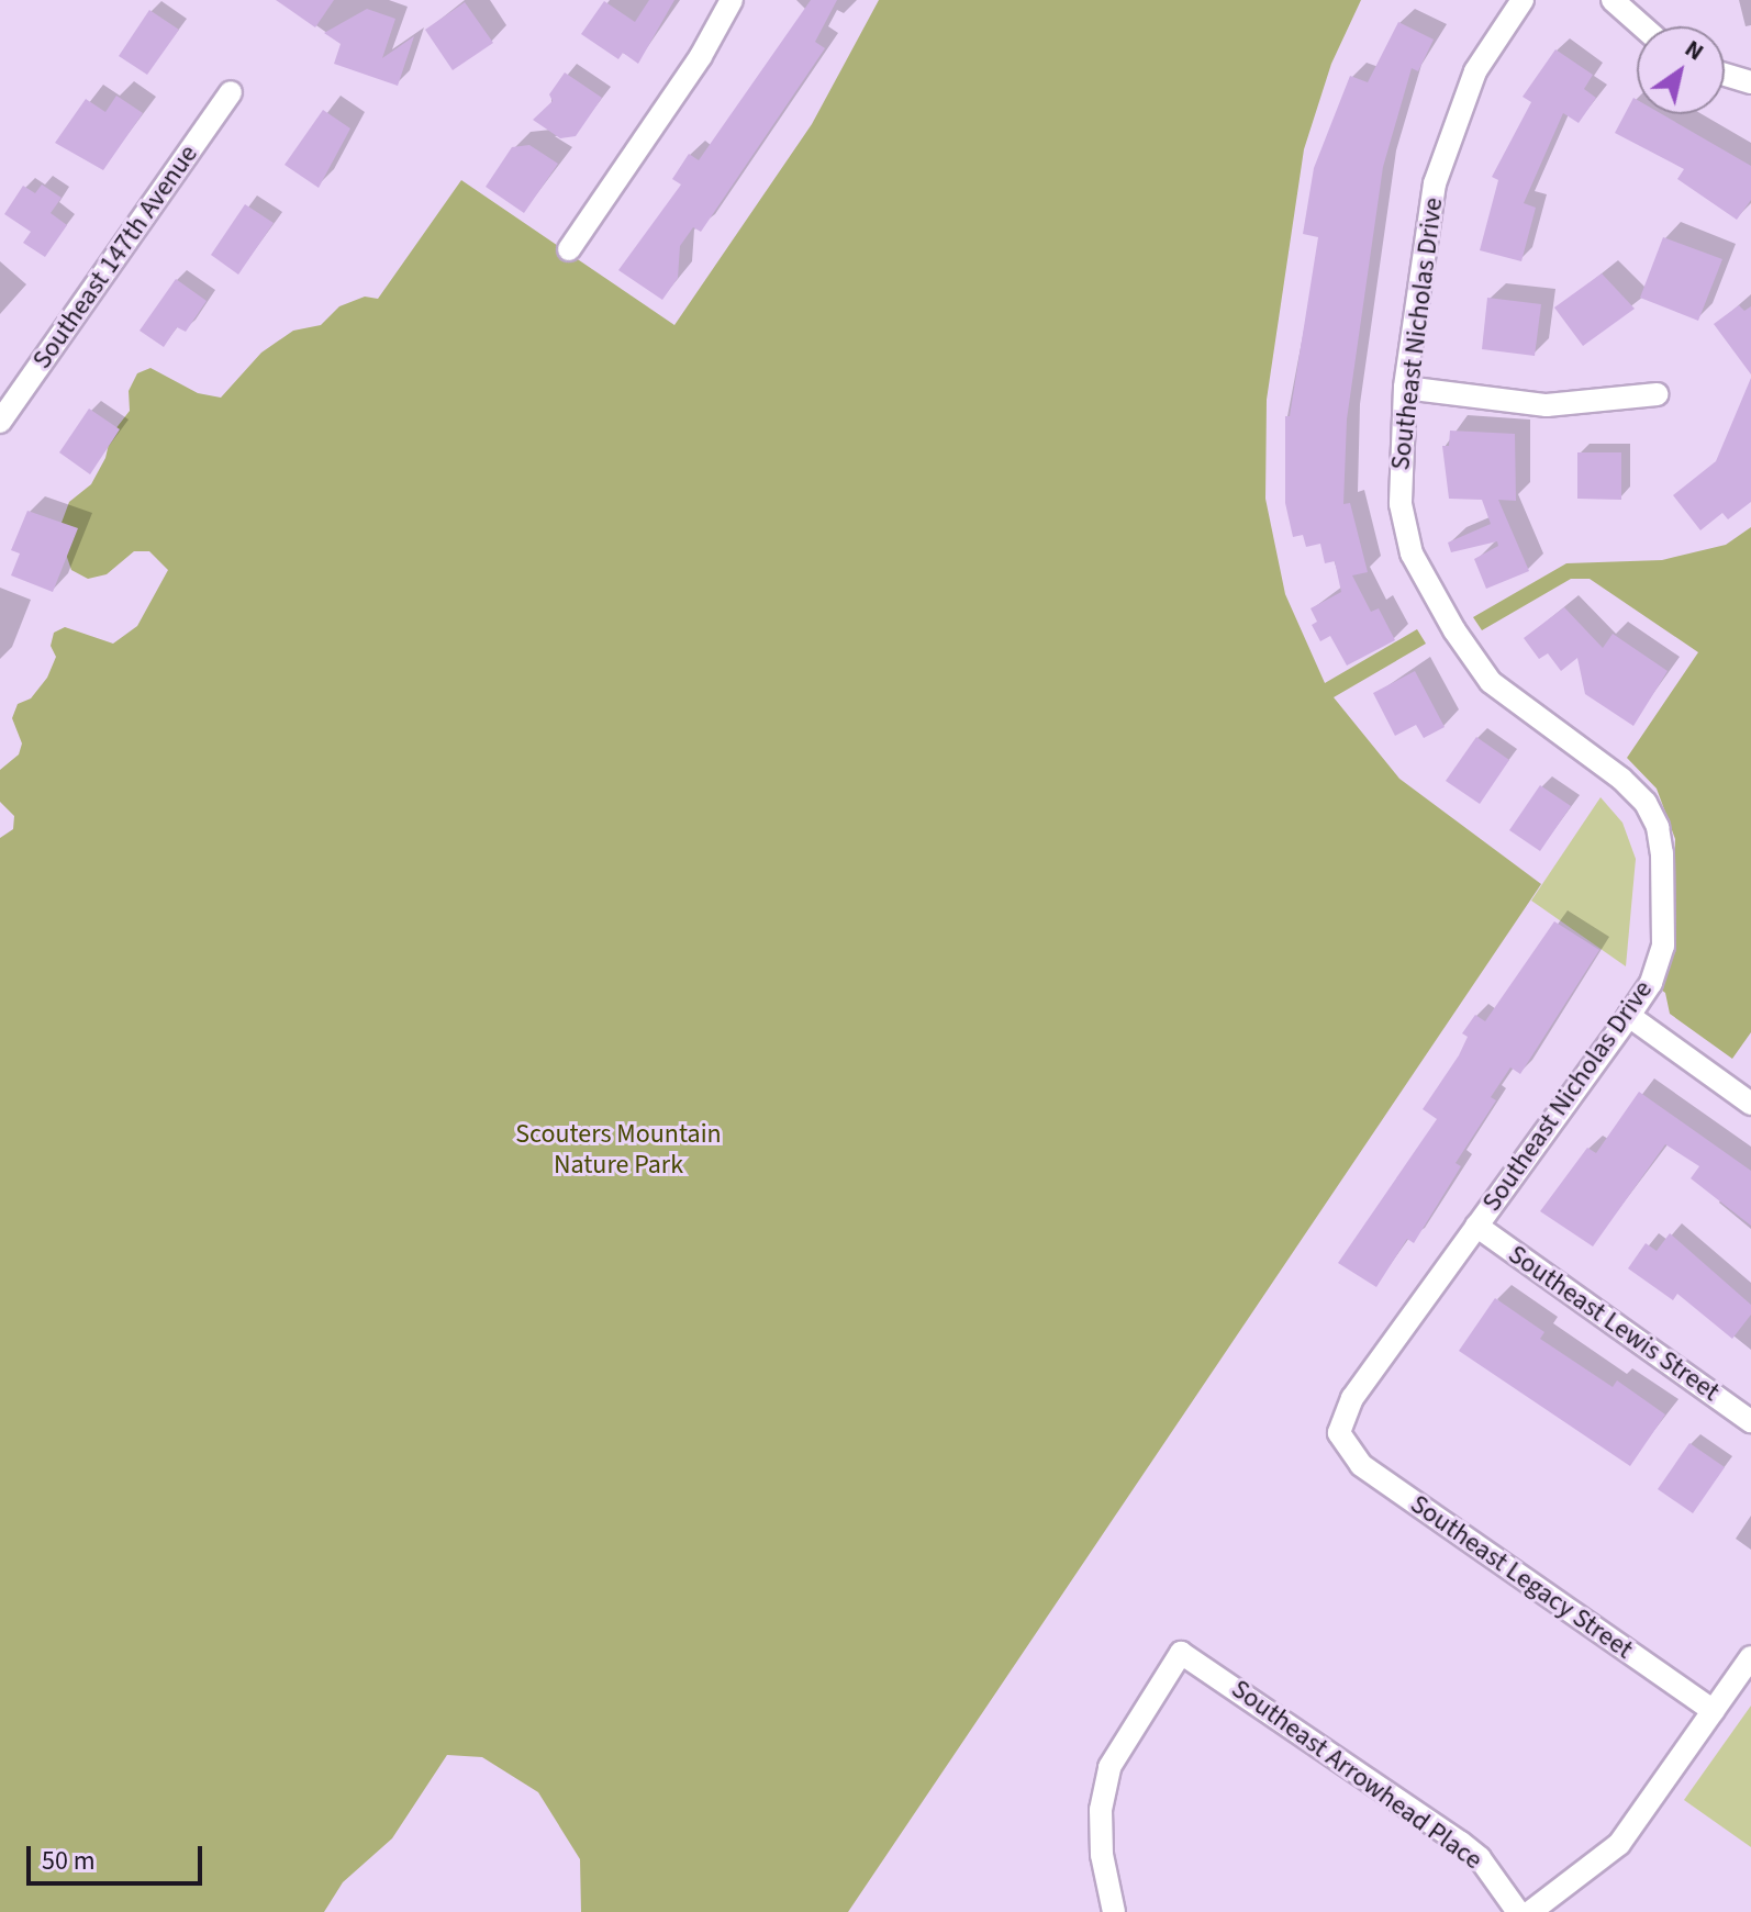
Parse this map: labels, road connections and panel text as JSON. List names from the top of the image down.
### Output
{
  "streets": {
    "street": [
      "Southeast 147th Avenue",
      "Southeast Nicholas Drive",
      "Southeast Lewis Street",
      "Southeast Legacy Street",
      "Southeast Arrowhead Place"
    ]
  },
  "crossings": [
    ["Southeast Nicholas Drive", "Southeast Lewis Street"],
    ["Southeast Nicholas Drive", "Southeast Legacy Street"]
  ],
  "parks": ["Scouters Mountain Nature Park"],
  "scale_bar": "50 m",
  "north": "top right"
}
